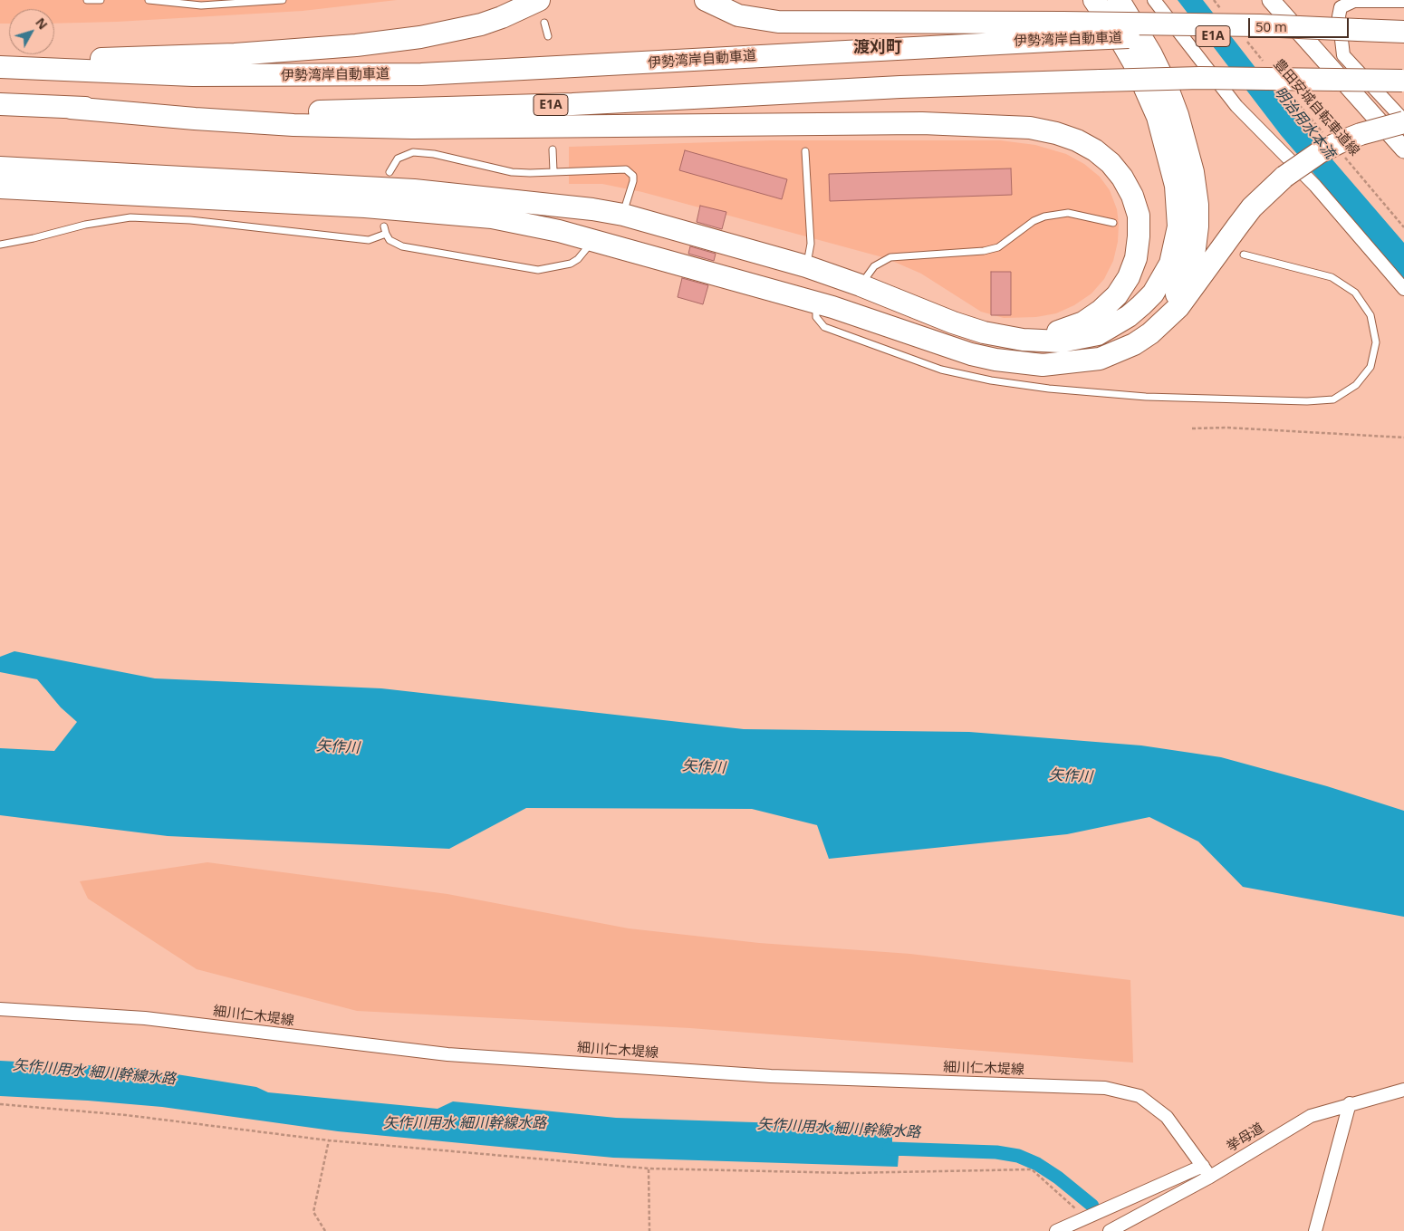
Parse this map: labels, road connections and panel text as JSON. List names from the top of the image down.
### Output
{
  "streets": {
    "highway": ["E1A", "伊勢湾岸自動車道"],
    "street": ["細川仁木堤線", "挙母道"],
    "path": ["豊田安城自転車道線"]
  },
  "crossings": [
    ["細川仁木堤線", "挙母道"]
  ],
  "districts": ["渡刈町"],
  "water": ["明治用水本流", "矢作川", "矢作川用水 細川幹線水路"],
  "scale_bar": "50 m",
  "north": "top right"
}
